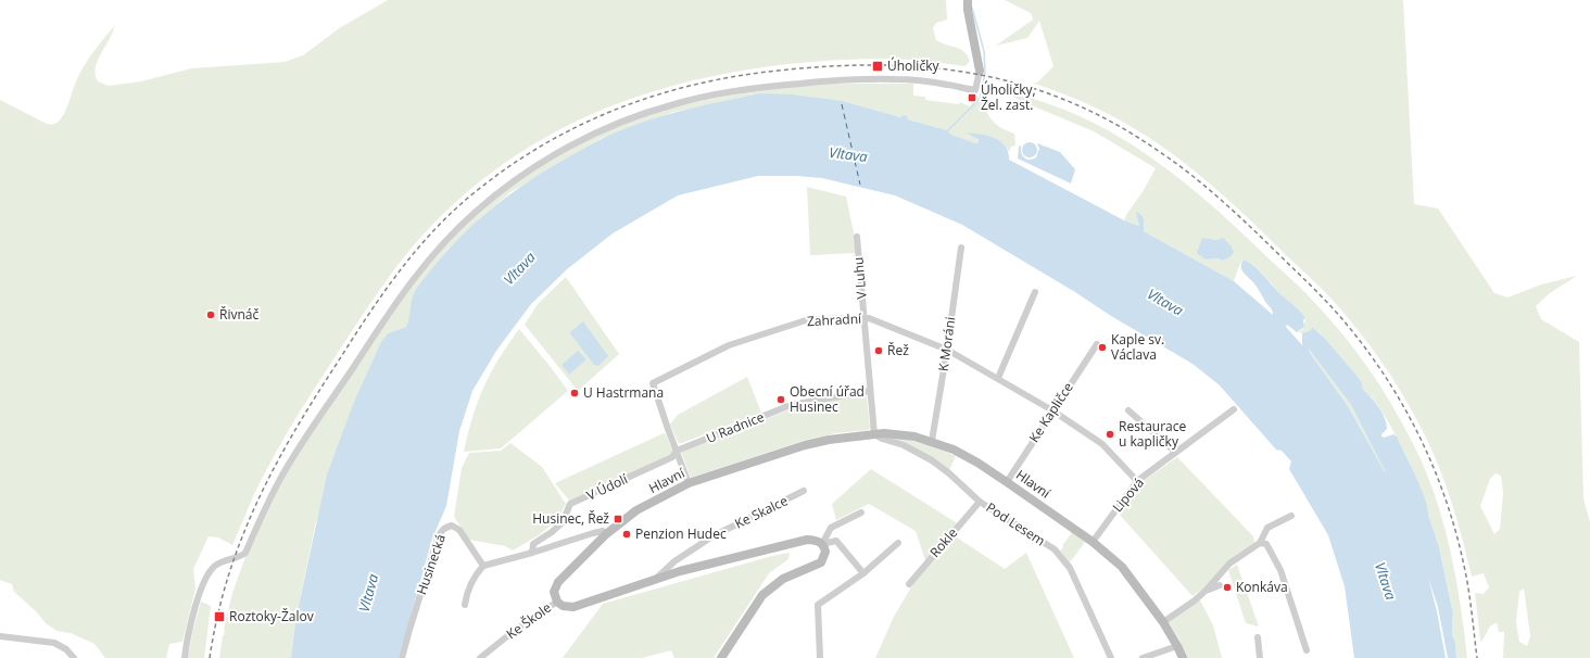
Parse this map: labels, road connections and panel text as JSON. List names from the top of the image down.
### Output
{
  "streets": {
    "street": [
      "V Luhu",
      "Zahradní",
      "K Moráni",
      "Ke Kapličce",
      "U Radnice",
      "Hlavní",
      "V Údolí",
      "Lipová",
      "Ke Skalce",
      "Pod Lesem",
      "Rokle",
      "Husinecká",
      "Ke Škole"
    ]
  },
  "crossings": [
    ["V Luhu", "Zahradní"],
    ["V Luhu", "U Radnice"],
    ["V Luhu", "Hlavní"],
    ["V Luhu", "Pod Lesem"],
    ["Zahradní", "K Moráni"],
    ["Zahradní", "Ke Kapličce"],
    ["Zahradní", "U Radnice"],
    ["Zahradní", "Hlavní"],
    ["Zahradní", "V Údolí"],
    ["Zahradní", "Lipová"],
    ["K Moráni", "Hlavní"],
    ["Ke Kapličce", "Hlavní"],
    ["U Radnice", "V Údolí"],
    ["Hlavní", "Lipová"],
    ["Hlavní", "Pod Lesem"],
    ["Hlavní", "Ke Škole"],
    ["Pod Lesem", "Rokle"]
  ],
  "water": ["Vltava"],
  "places": {
    "transit": [
      "Úholičky",
      "Úholičky, Žel. zast.",
      "Husinec, Řež",
      "Roztoky-Žalov"
    ],
    "other": [
      "Řivnáč",
      "Kaple sv. Václava",
      "Řež",
      "U Hastrmana",
      "Obecní úřad Husinec",
      "Restaurace u kapličky",
      "Penzion Hudec",
      "Konkáva"
    ]
  }
}
